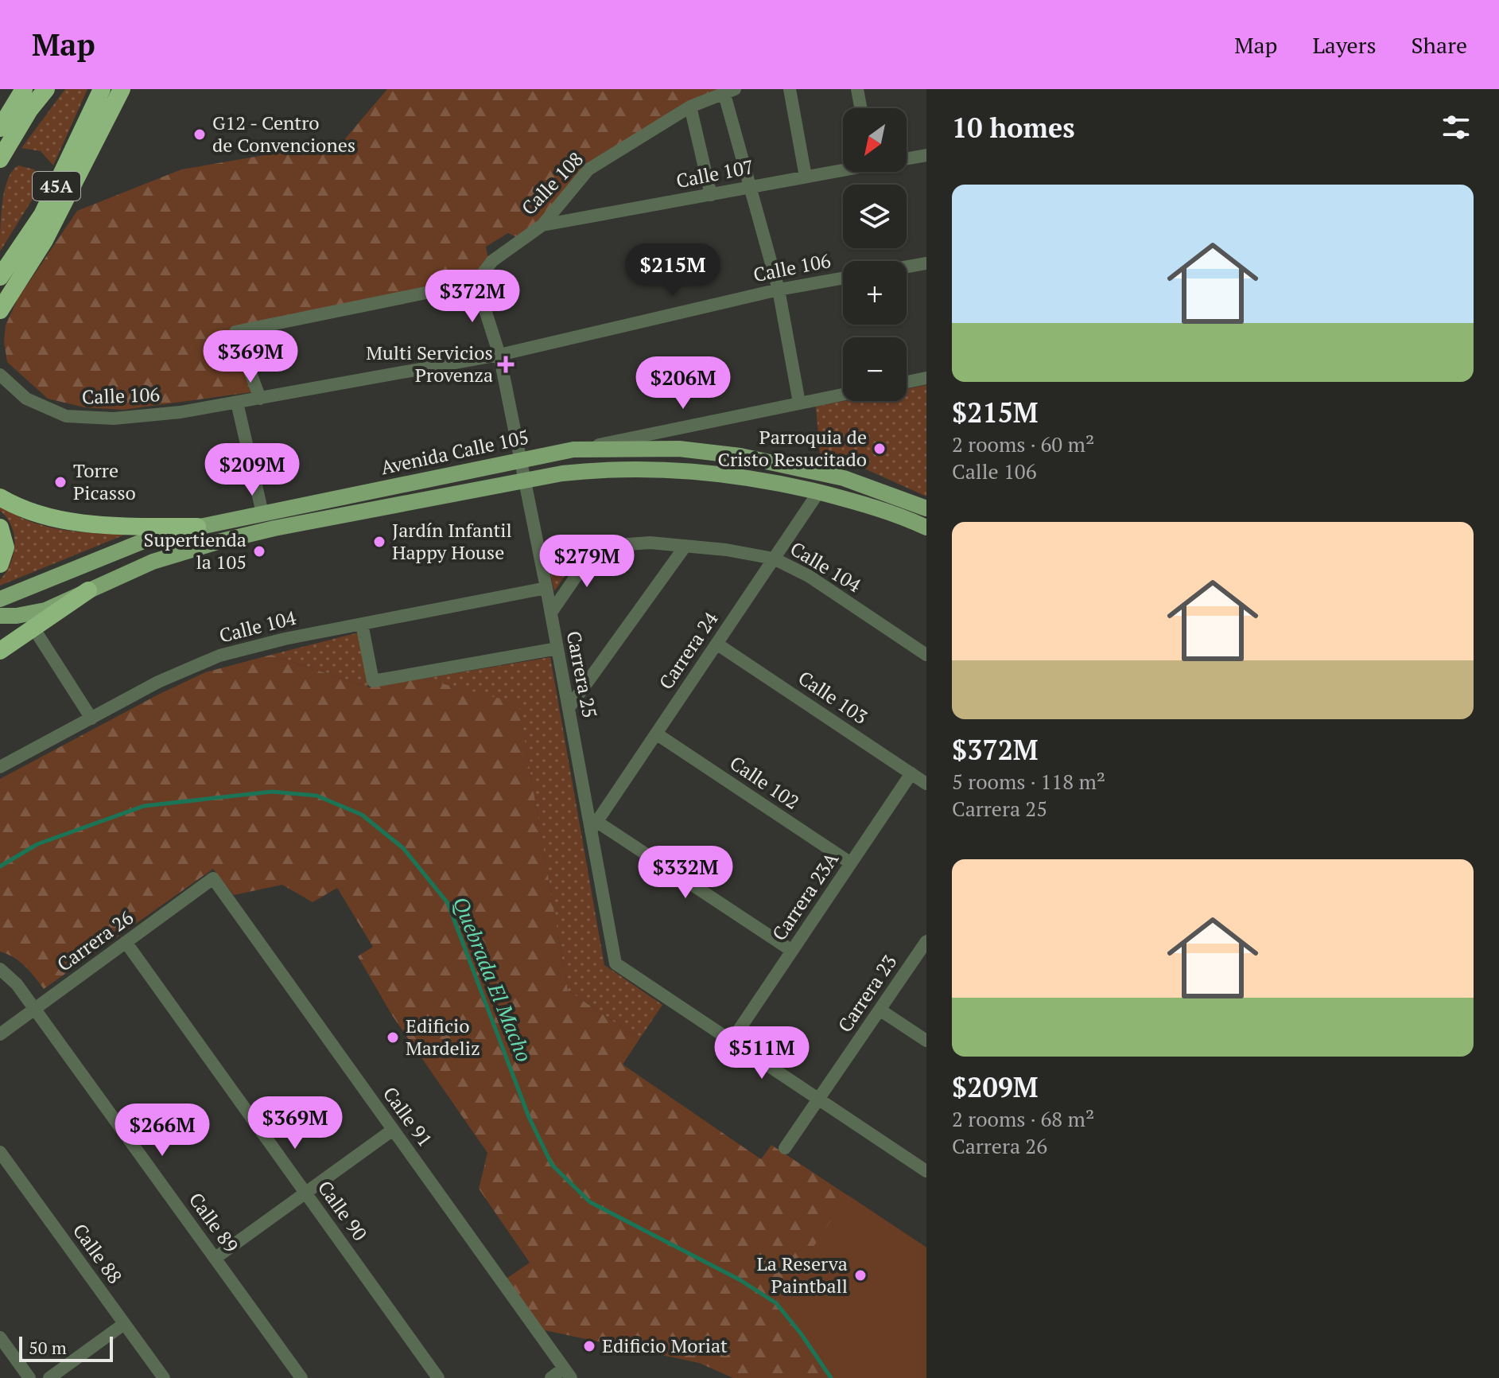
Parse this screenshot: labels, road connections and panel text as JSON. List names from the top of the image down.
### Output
{
  "streets": {
    "highway": ["45A"],
    "main road": ["Avenida Calle 105"],
    "street": [
      "Calle 107",
      "Calle 108",
      "Calle 106",
      "Calle 104",
      "Carrera 24",
      "Carrera 25",
      "Calle 103",
      "Calle 102",
      "Carrera 23A",
      "Carrera 26",
      "Carrera 23",
      "Calle 91",
      "Calle 90",
      "Calle 89",
      "Calle 88"
    ]
  },
  "crossings": [
    ["Calle 107", "Calle 108"],
    ["Calle 108", "Carrera 25"],
    ["Calle 106", "Carrera 25"],
    ["Avenida Calle 105", "Carrera 24"],
    ["Avenida Calle 105", "Carrera 25"],
    ["Calle 104", "Carrera 24"],
    ["Calle 104", "Carrera 25"],
    ["Carrera 24", "Carrera 25"],
    ["Carrera 24", "Calle 103"],
    ["Carrera 24", "Calle 102"],
    ["Carrera 25", "Carrera 23A"],
    ["Calle 103", "Carrera 23A"],
    ["Calle 102", "Carrera 23A"],
    ["Carrera 26", "Calle 91"],
    ["Carrera 26", "Calle 90"],
    ["Carrera 26", "Calle 89"]
  ],
  "water": ["Quebrada El Macho"],
  "places": {
    "other": [
      "G12 - Centro de Convenciones",
      "Parroquia de Cristo Resucitado",
      "Torre Picasso",
      "Jardín Infantil Happy House",
      "Supertienda la 105",
      "Edificio Mardeliz",
      "La Reserva Paintball",
      "Edificio Moriat"
    ],
    "health": ["Multi Servicios Provenza"]
  },
  "scale_bar": "50 m",
  "north": "bottom left",
  "page": {
    "header": "Map",
    "nav": ["Map", "Layers", "Share"],
    "heading": "10 homes",
    "map_buttons": ["+", "−"],
    "list": [
      {
        "name": "$215M",
        "note": "2 rooms · 60 m² · Calle 106"
      },
      {
        "name": "$372M",
        "note": "5 rooms · 118 m² · Carrera 25"
      },
      {
        "name": "$209M",
        "note": "2 rooms · 68 m² · Carrera 26"
      }
    ],
    "price": [
      "$215M",
      "$372M",
      "$369M",
      "$206M",
      "$209M",
      "$279M",
      "$332M",
      "$511M",
      "$369M",
      "$266M"
    ],
    "scale": "50 m"
  }
}
